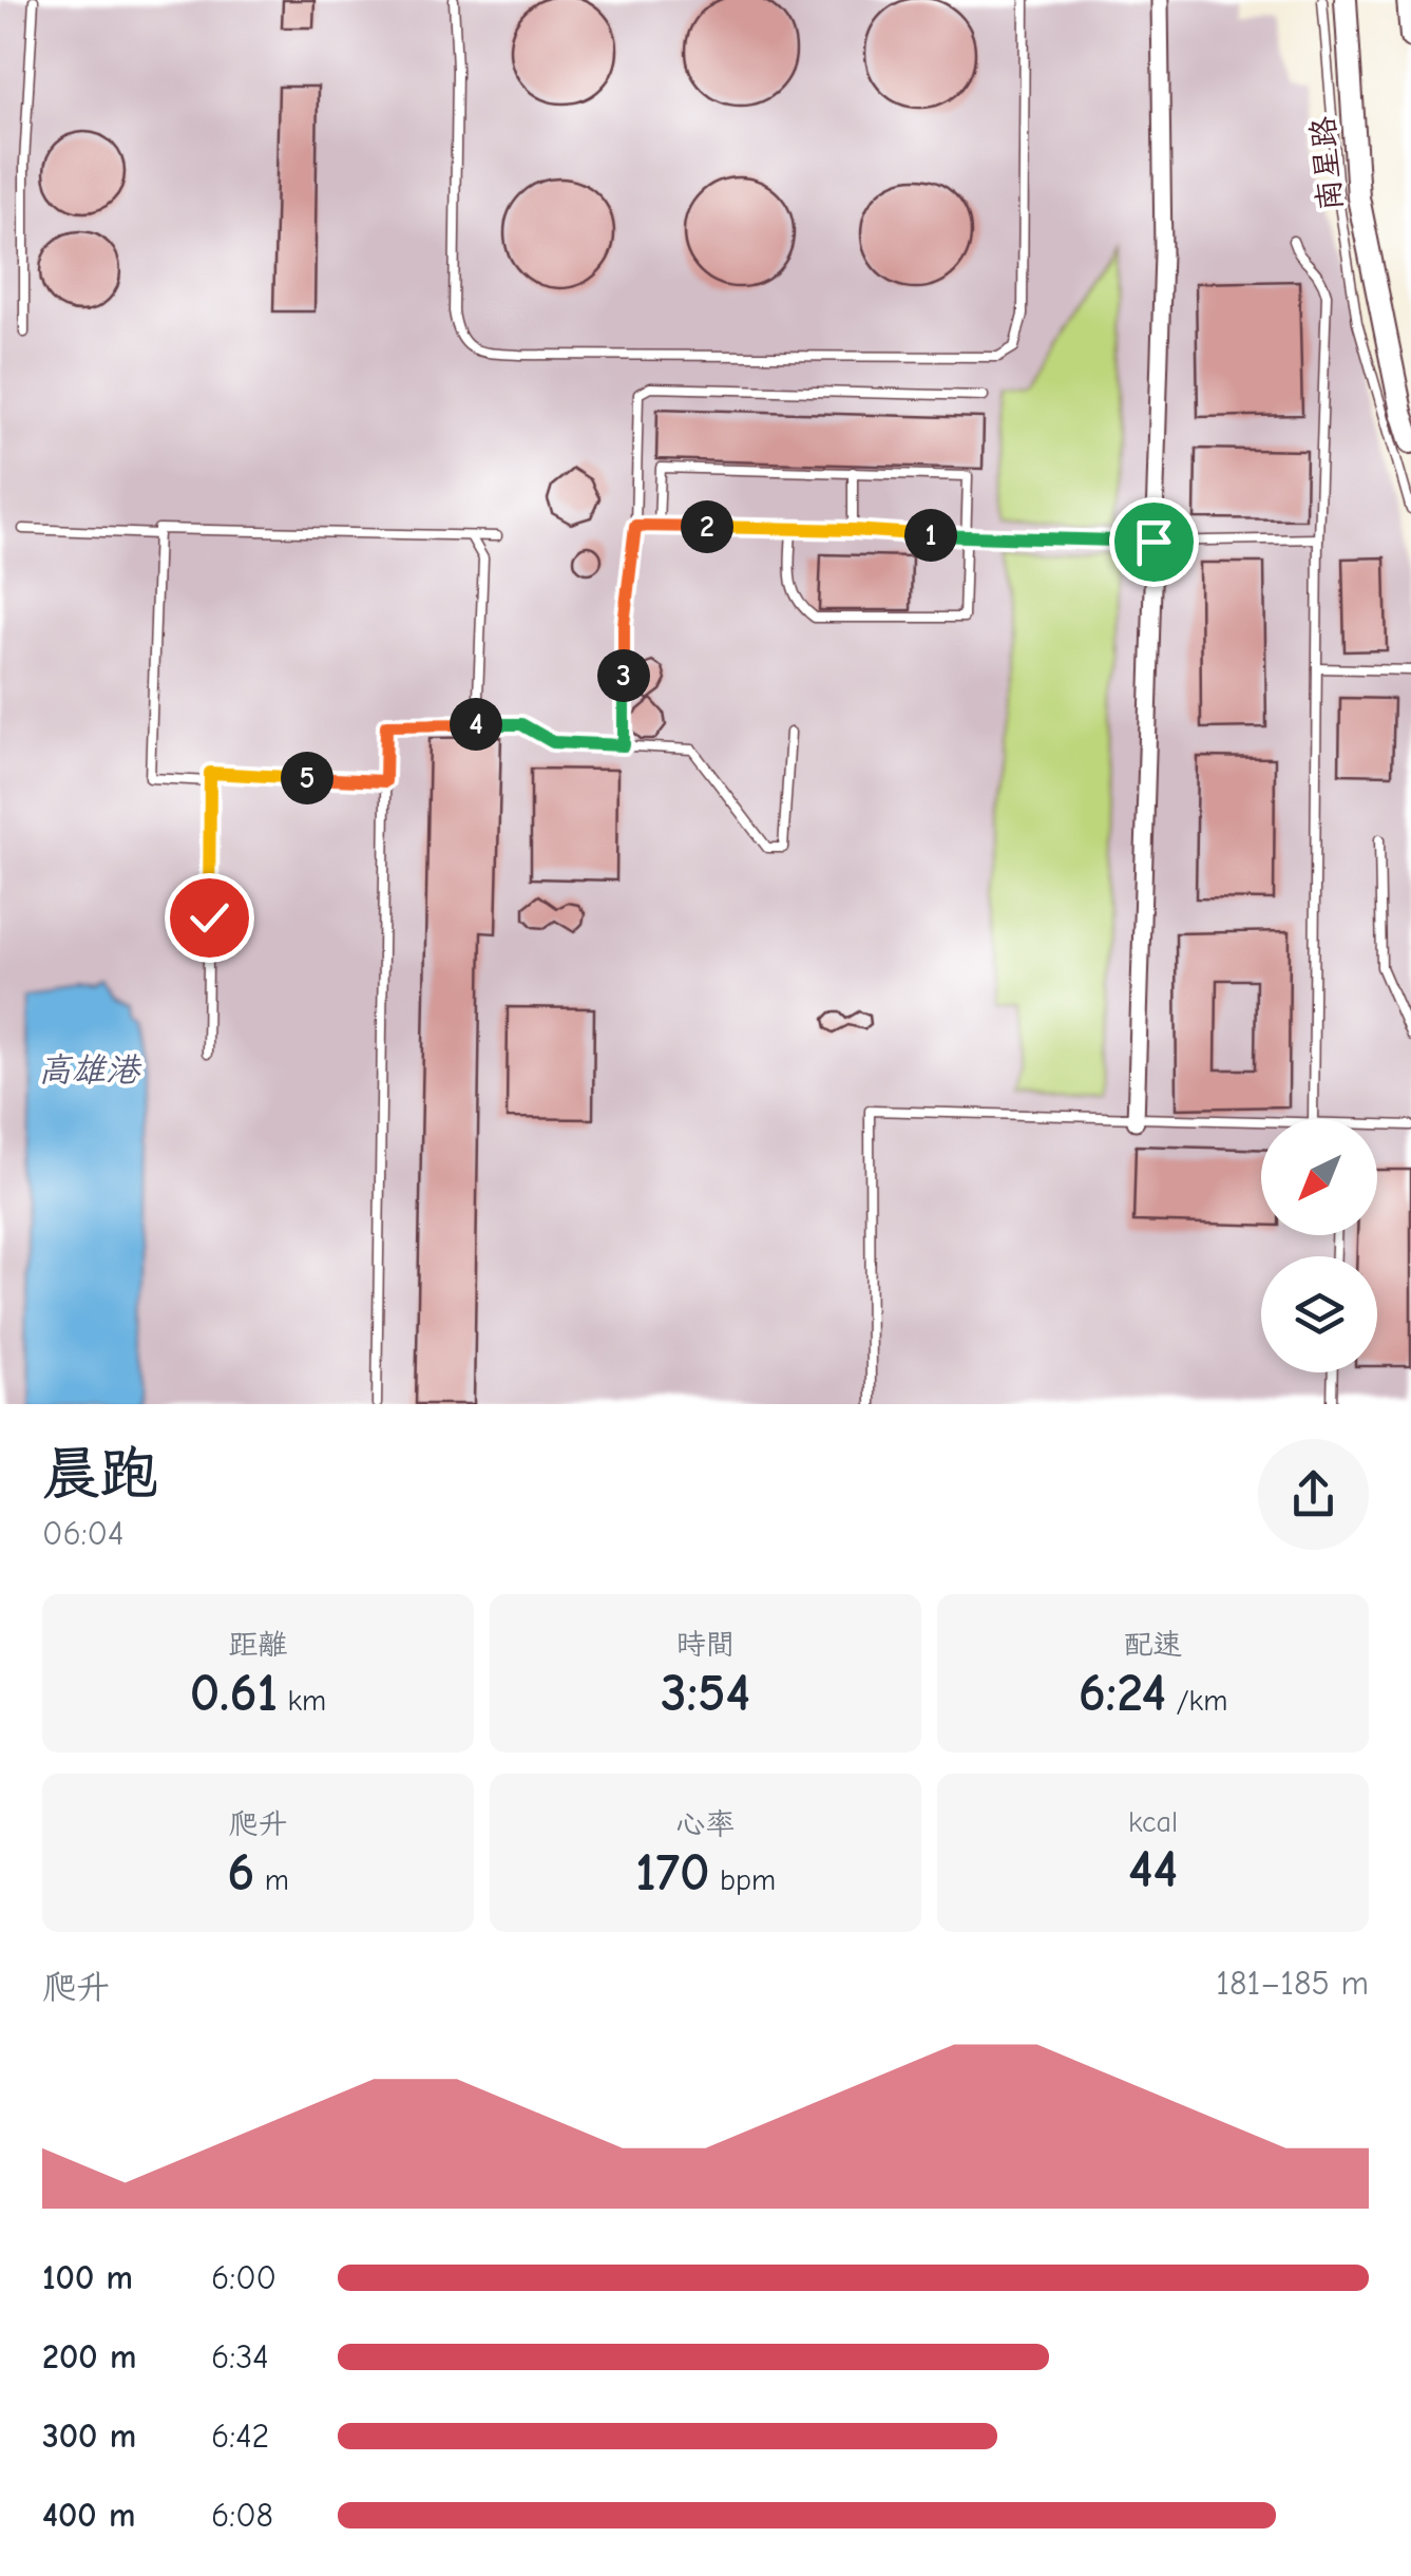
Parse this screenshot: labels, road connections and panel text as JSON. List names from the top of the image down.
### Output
{
  "streets": {
    "street": ["南星路"]
  },
  "water": ["高雄港"],
  "north": "bottom left",
  "page": {
    "pins": [
      "2",
      "1",
      "3",
      "4",
      "5"
    ],
    "heading": ["晨跑", "06:04"],
    "stats": [
      ["距離", "0.61 km"],
      ["時間", "3:54"],
      ["配速", "6:24 /km"],
      ["爬升", "6 m"],
      ["心率", "170 bpm"],
      ["kcal", "44"]
    ],
    "chart": ["爬升", "181–185 m"],
    "list": [
      {
        "name": "100 m",
        "note": "6:00"
      },
      {
        "name": "200 m",
        "note": "6:34"
      },
      {
        "name": "300 m",
        "note": "6:42"
      },
      {
        "name": "400 m",
        "note": "6:08"
      }
    ]
  }
}
